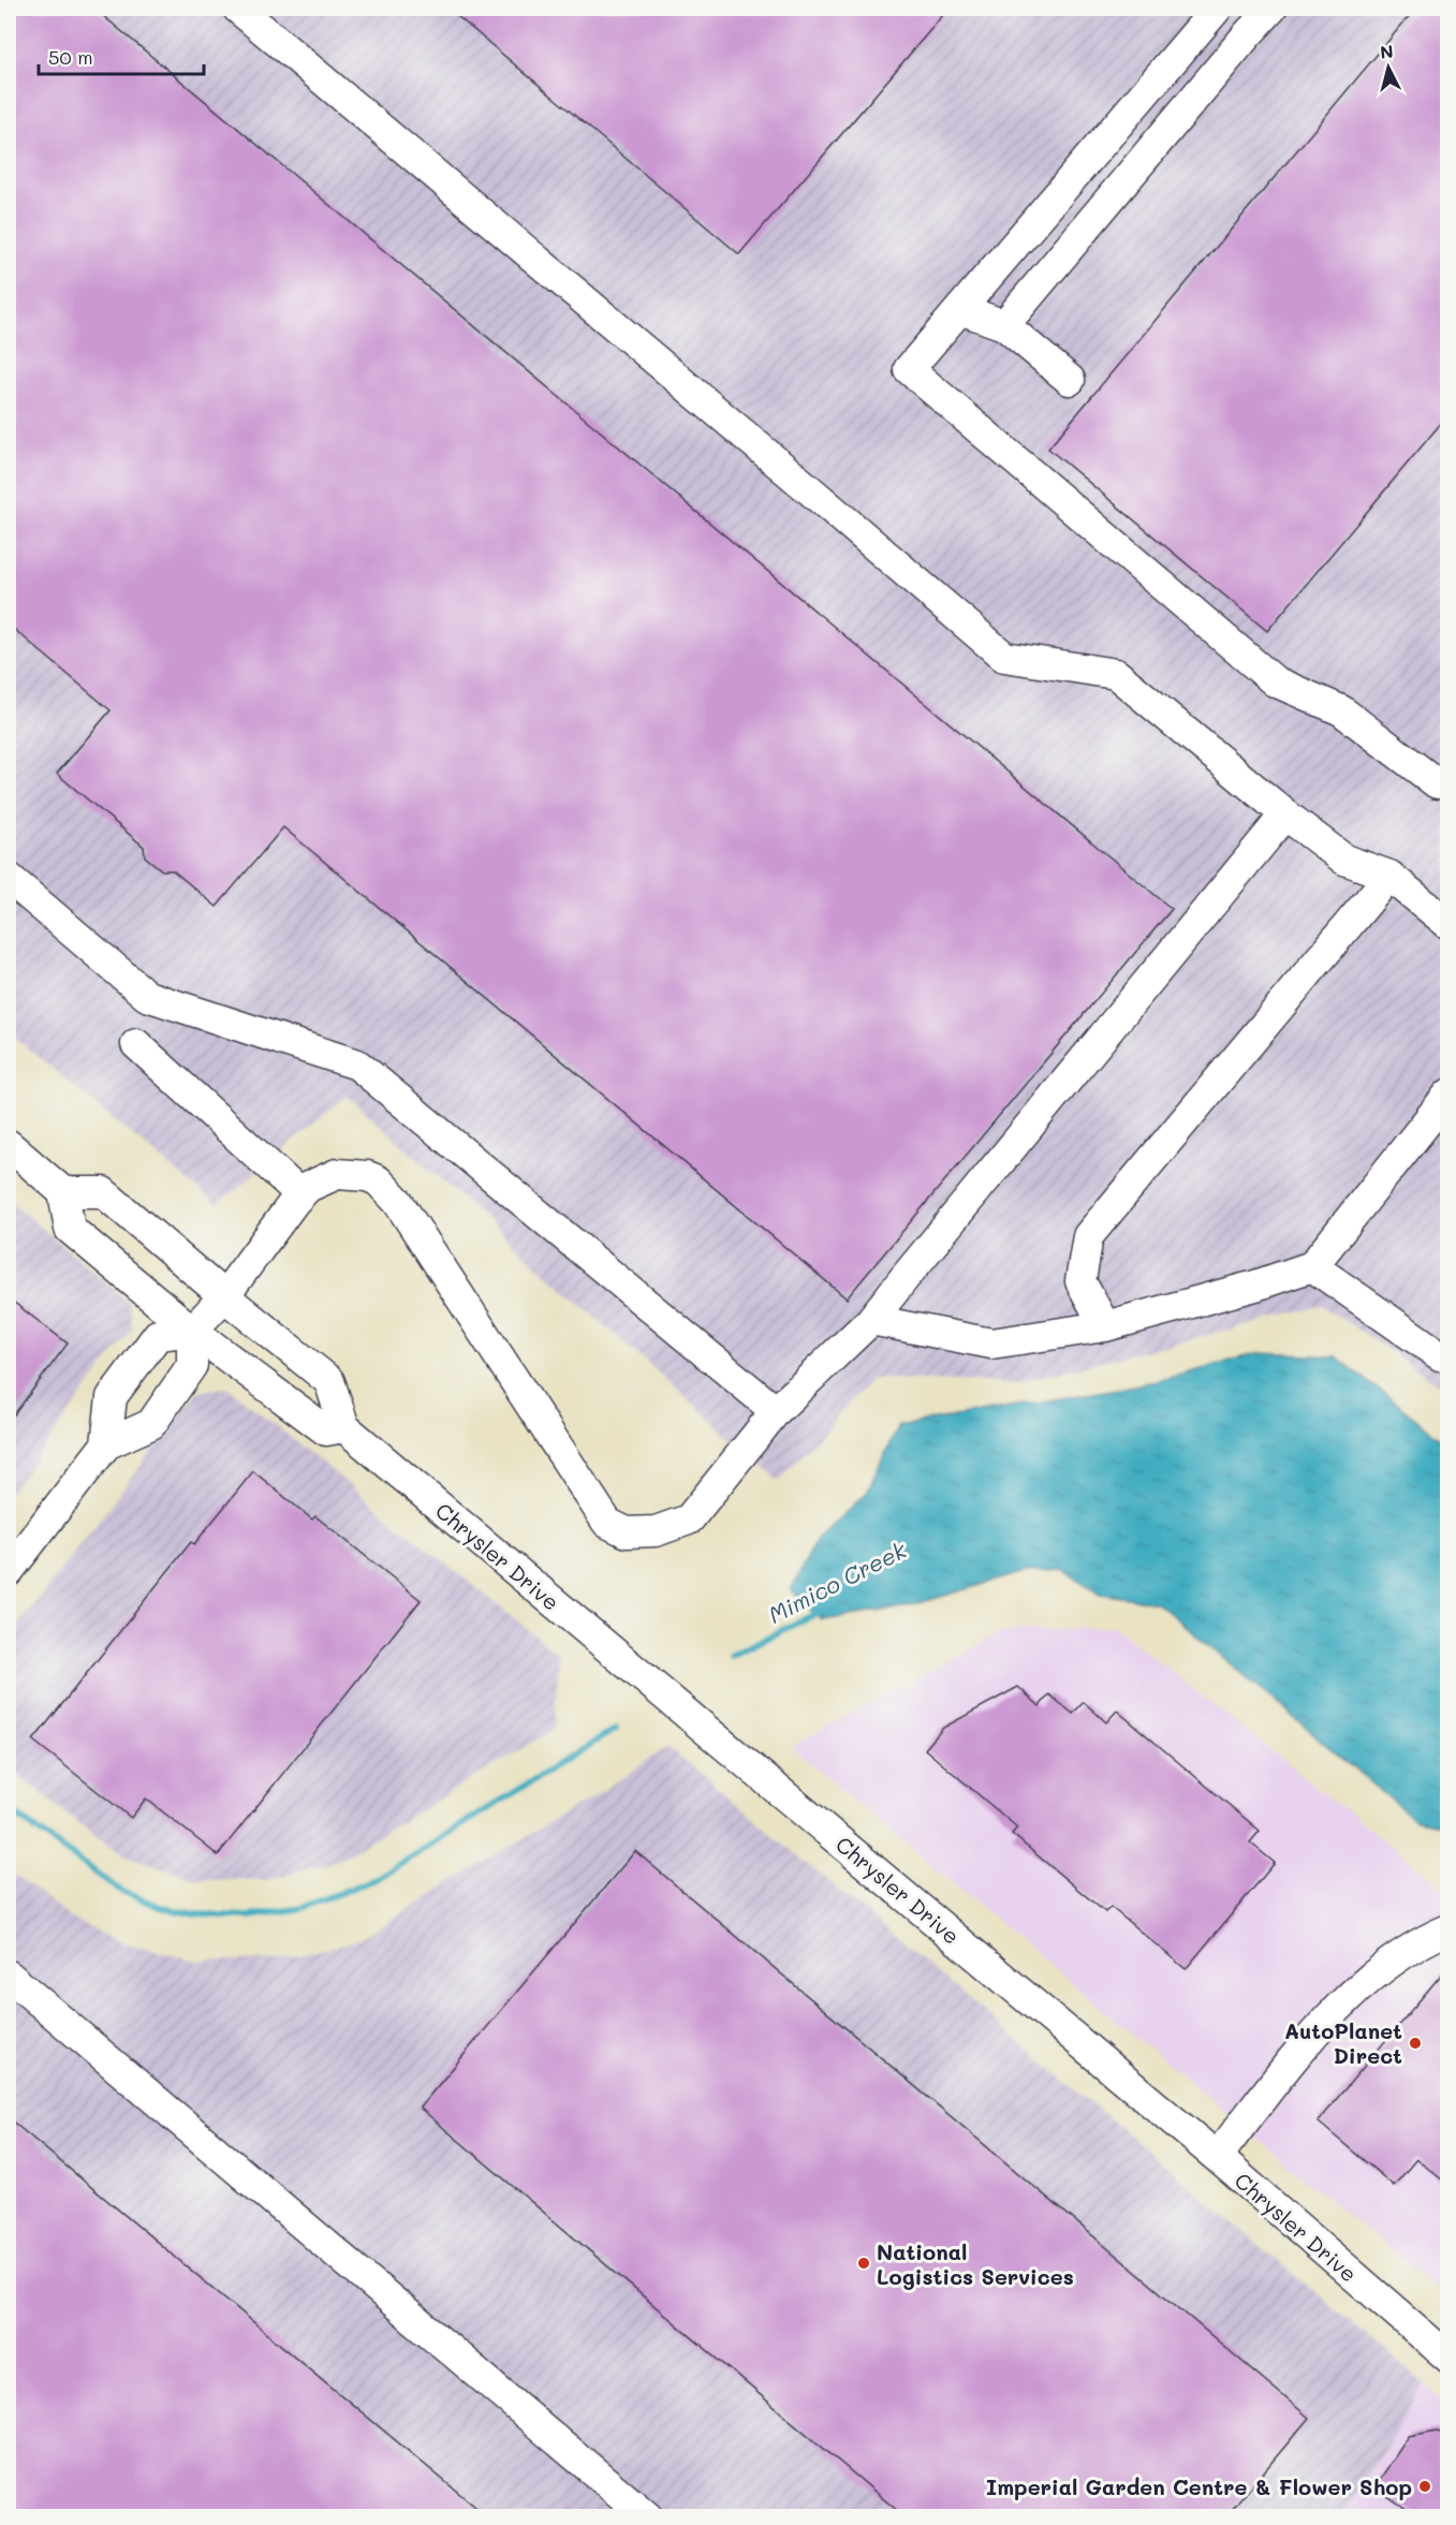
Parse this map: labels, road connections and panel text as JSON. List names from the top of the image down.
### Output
{
  "streets": {
    "street": ["Chrysler Drive"]
  },
  "water": ["Mimico Creek"],
  "places": ["AutoPlanet Direct", "National Logistics Services", "Imperial Garden Centre & Flower Shop"],
  "scale_bar": "50 m",
  "north": "top"
}
